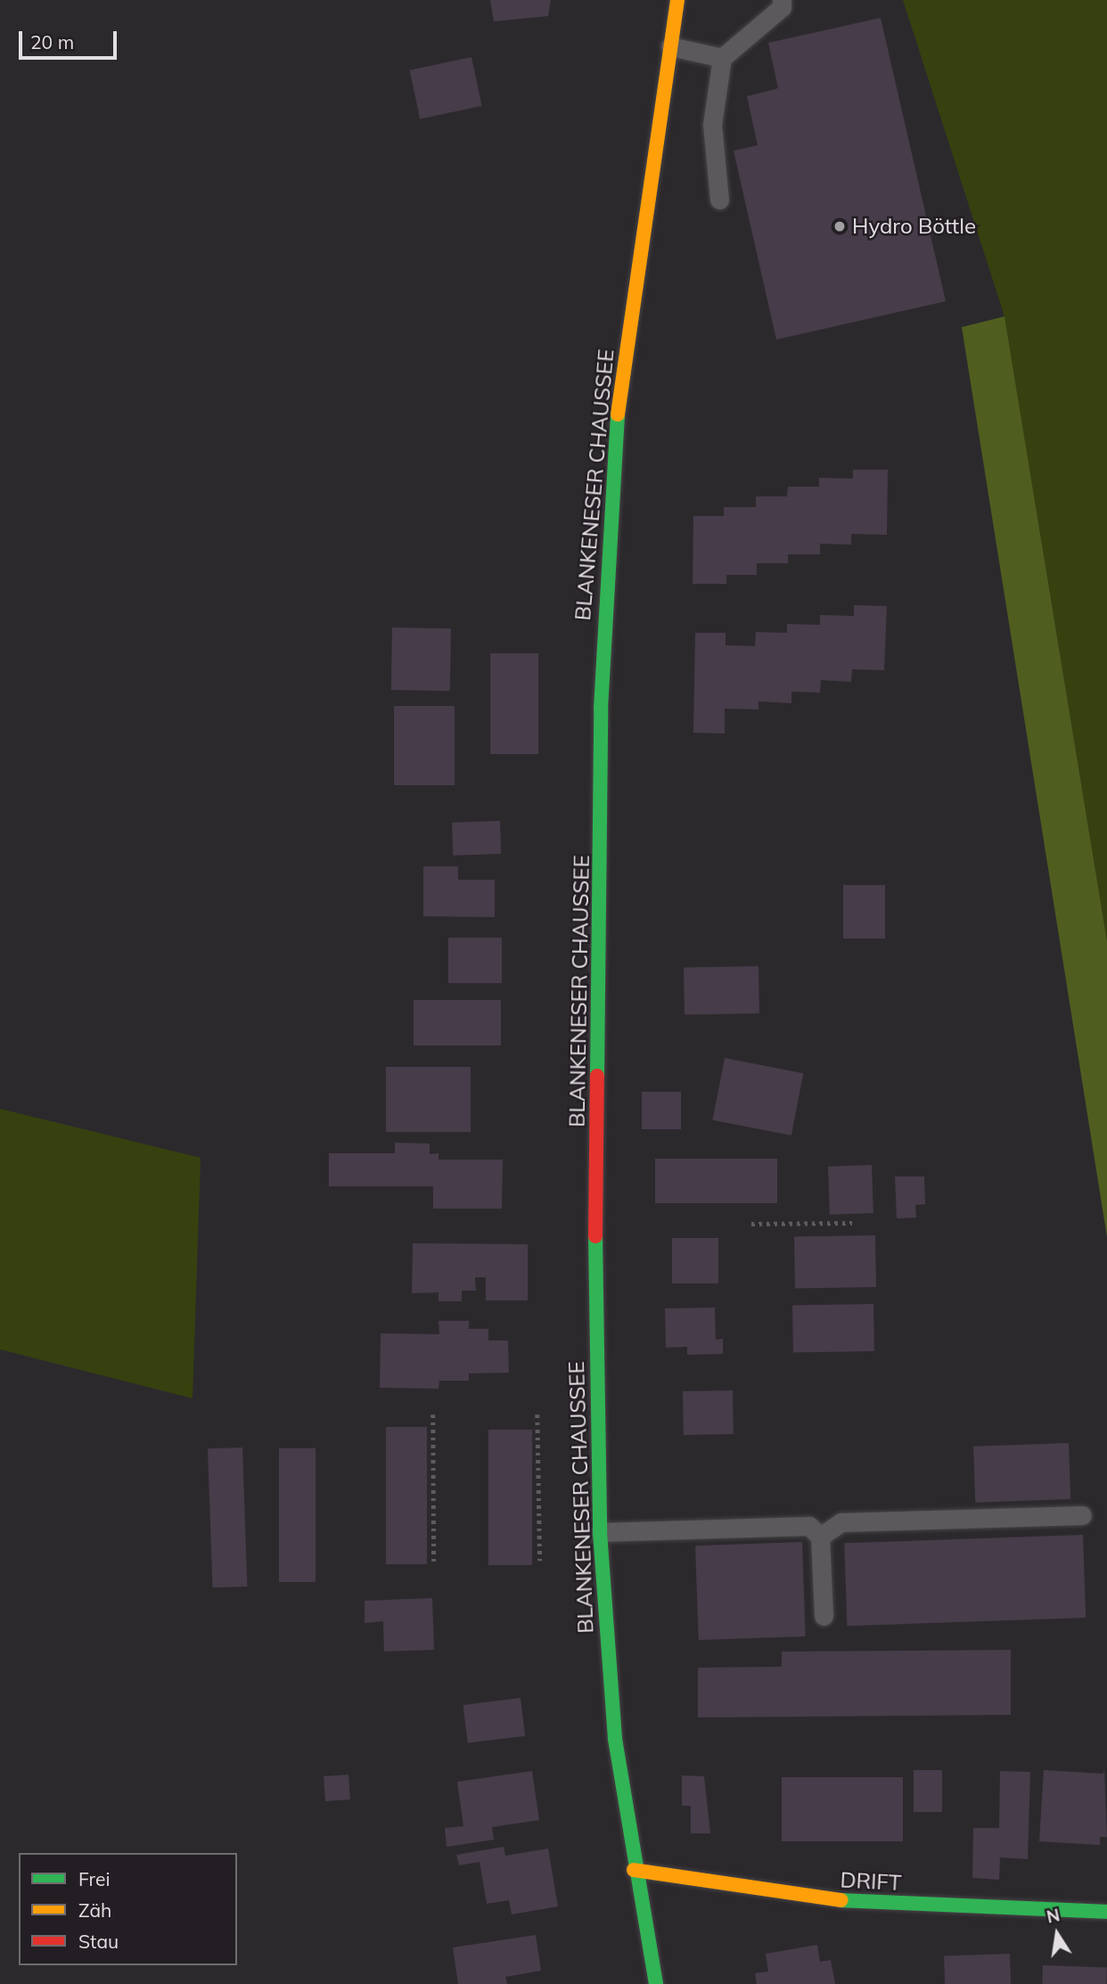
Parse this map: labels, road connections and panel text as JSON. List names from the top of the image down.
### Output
{
  "streets": {
    "main road": ["BLANKENESER CHAUSSEE", "DRIFT"]
  },
  "crossings": [
    ["BLANKENESER CHAUSSEE", "DRIFT"]
  ],
  "places": ["Hydro Böttle"],
  "legend": ["Frei", "Zäh", "Stau"],
  "scale_bar": "20 m",
  "north": "top"
}
